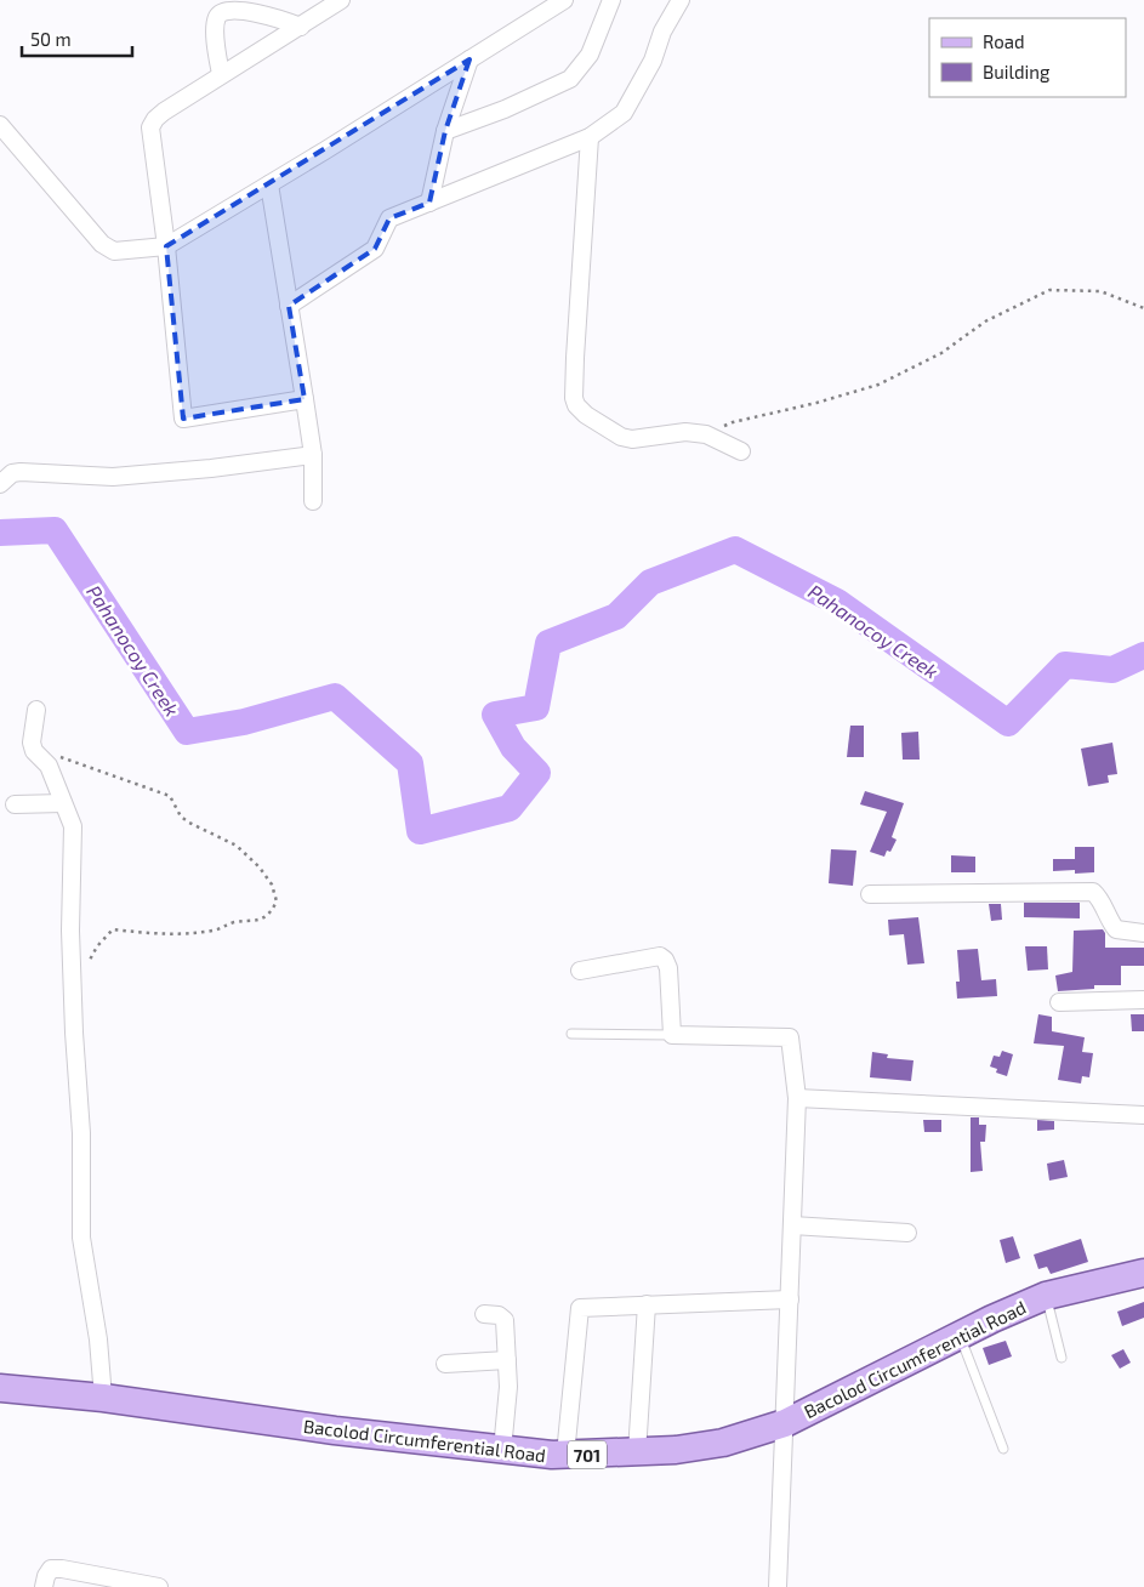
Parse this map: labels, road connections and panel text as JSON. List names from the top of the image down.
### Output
{
  "streets": {
    "main road": ["Bacolod Circumferential Road", "701"]
  },
  "water": ["Pahanocoy Creek"],
  "legend": ["Road", "Building"],
  "scale_bar": "50 m"
}
